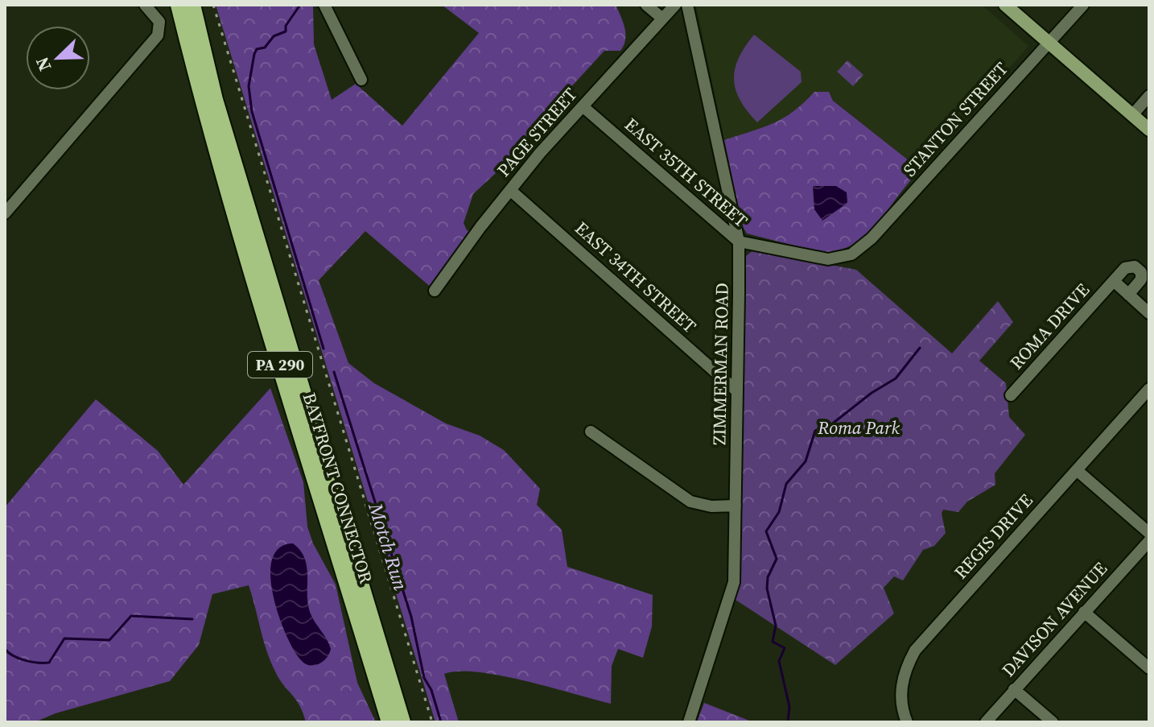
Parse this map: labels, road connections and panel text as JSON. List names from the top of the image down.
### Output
{
  "streets": {
    "highway": ["PA 290", "BAYFRONT CONNECTOR"],
    "street": [
      "STANTON STREET",
      "PAGE STREET",
      "EAST 35TH STREET",
      "EAST 34TH STREET",
      "ROMA DRIVE",
      "ZIMMERMAN ROAD",
      "REGIS DRIVE",
      "DAVISON AVENUE"
    ]
  },
  "crossings": [
    ["STANTON STREET", "EAST 35TH STREET"],
    ["PAGE STREET", "EAST 35TH STREET"],
    ["PAGE STREET", "EAST 34TH STREET"],
    ["EAST 35TH STREET", "ZIMMERMAN ROAD"],
    ["EAST 34TH STREET", "ZIMMERMAN ROAD"]
  ],
  "water": ["Motch Run"],
  "parks": ["Roma Park"],
  "north": "bottom left"
}
